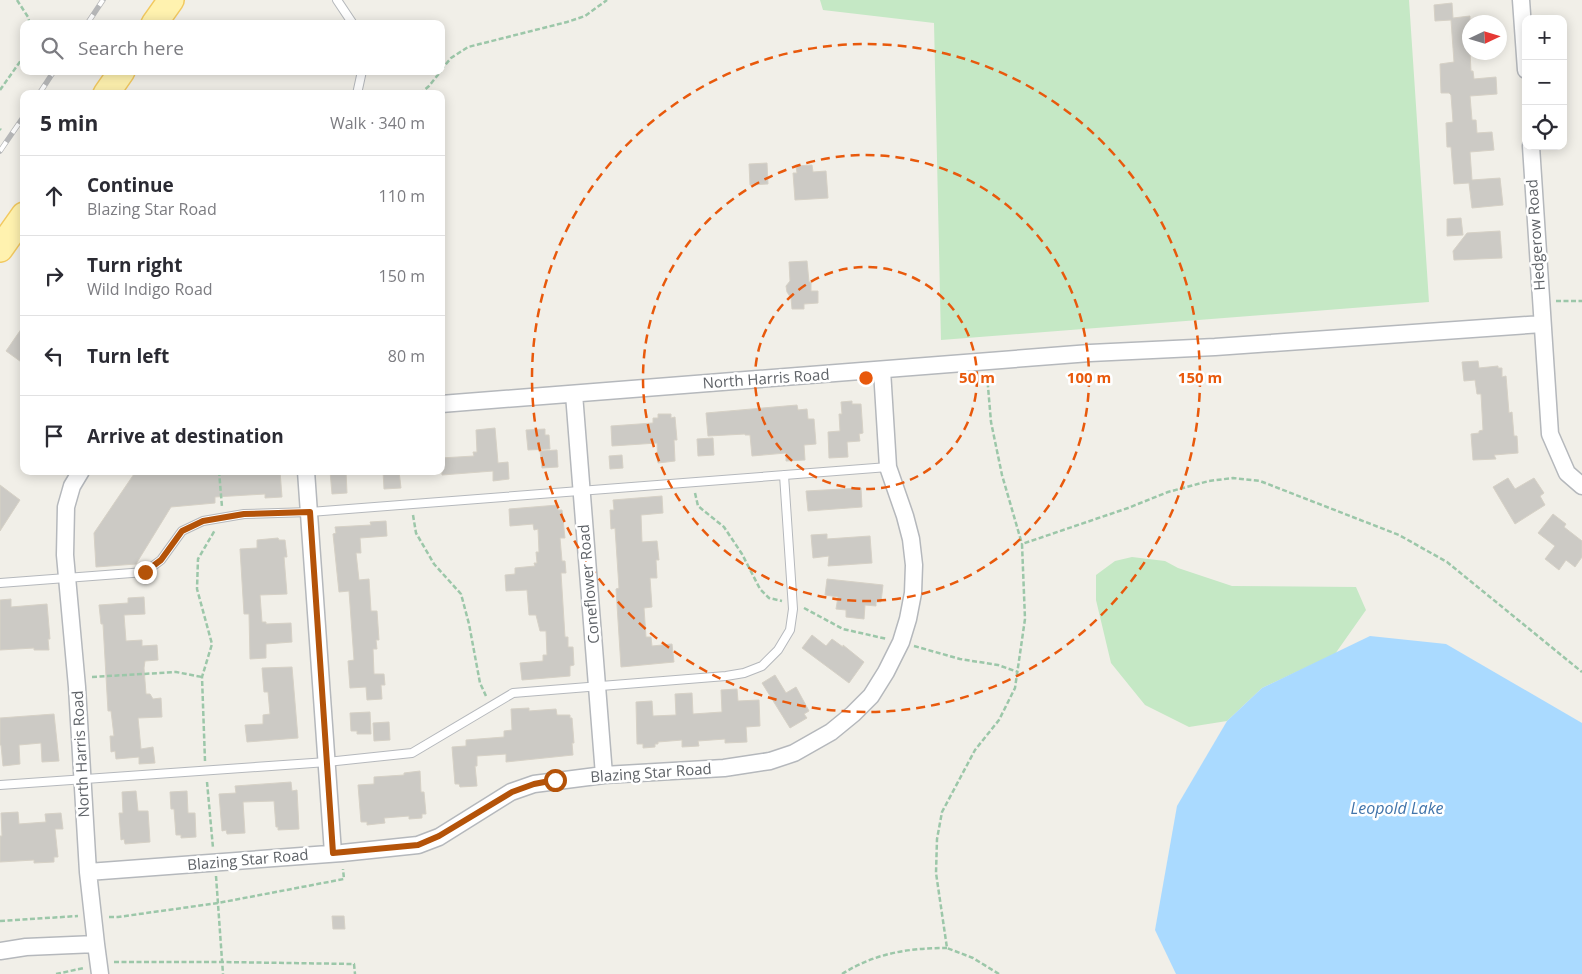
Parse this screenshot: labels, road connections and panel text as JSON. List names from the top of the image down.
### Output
{
  "streets": {
    "street": [
      "Hedgerow Road",
      "North Harris Road",
      "Coneflower Road",
      "Blazing Star Road"
    ]
  },
  "crossings": [
    ["Hedgerow Road", "North Harris Road"],
    ["North Harris Road", "Coneflower Road"],
    ["North Harris Road", "Blazing Star Road"],
    ["Coneflower Road", "Blazing Star Road"]
  ],
  "water": ["Leopold Lake"],
  "north": "right",
  "page": {
    "map_buttons": ["+", "−"],
    "search": "Search here",
    "heading": ["5 min", "Walk · 340 m"],
    "list": [
      ["Continue", "Blazing Star Road", "110 m"],
      ["Turn right", "Wild Indigo Road", "150 m"],
      ["Turn left", "80 m"],
      "Arrive at destination"
    ]
  },
  "rings": ["50 m", "100 m", "150 m"]
}
